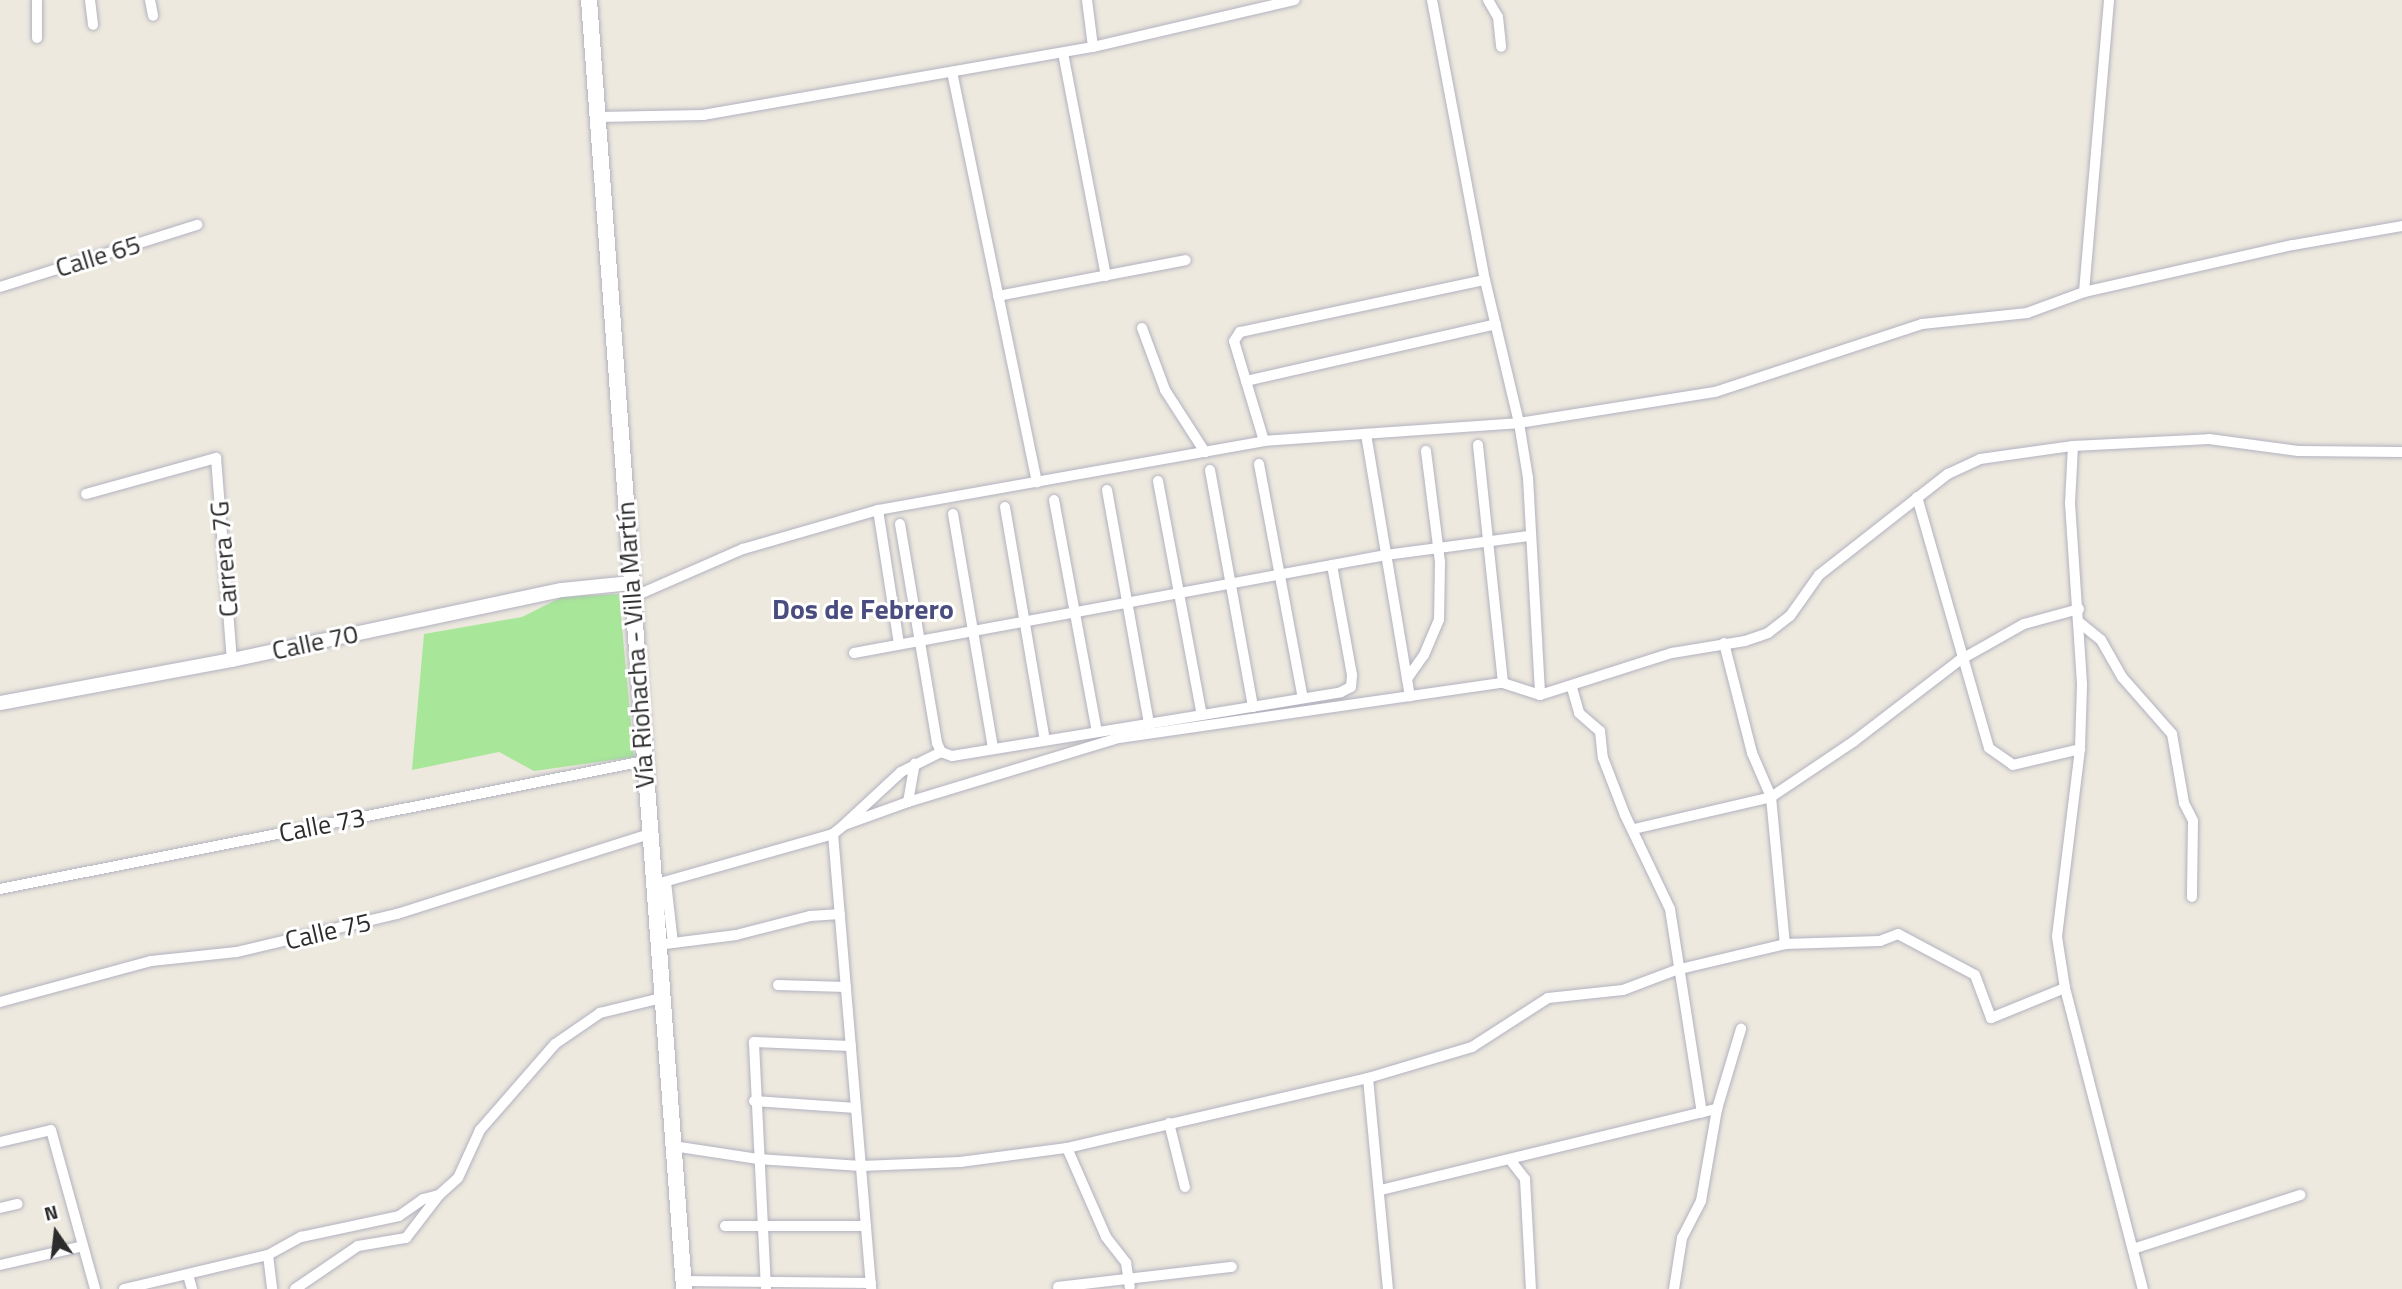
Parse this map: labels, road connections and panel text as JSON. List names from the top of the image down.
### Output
{
  "streets": {
    "main road": ["Vía Riohacha - Villa Martín"],
    "street": [
      "Calle 65",
      "Carrera 7G",
      "Calle 70",
      "Calle 73",
      "Calle 75"
    ]
  },
  "crossings": [
    ["Carrera 7G", "Calle 70"],
    ["Calle 70", "Vía Riohacha - Villa Martín"],
    ["Vía Riohacha - Villa Martín", "Calle 73"],
    ["Vía Riohacha - Villa Martín", "Calle 75"]
  ],
  "districts": ["Dos de Febrero"],
  "north": "top"
}
